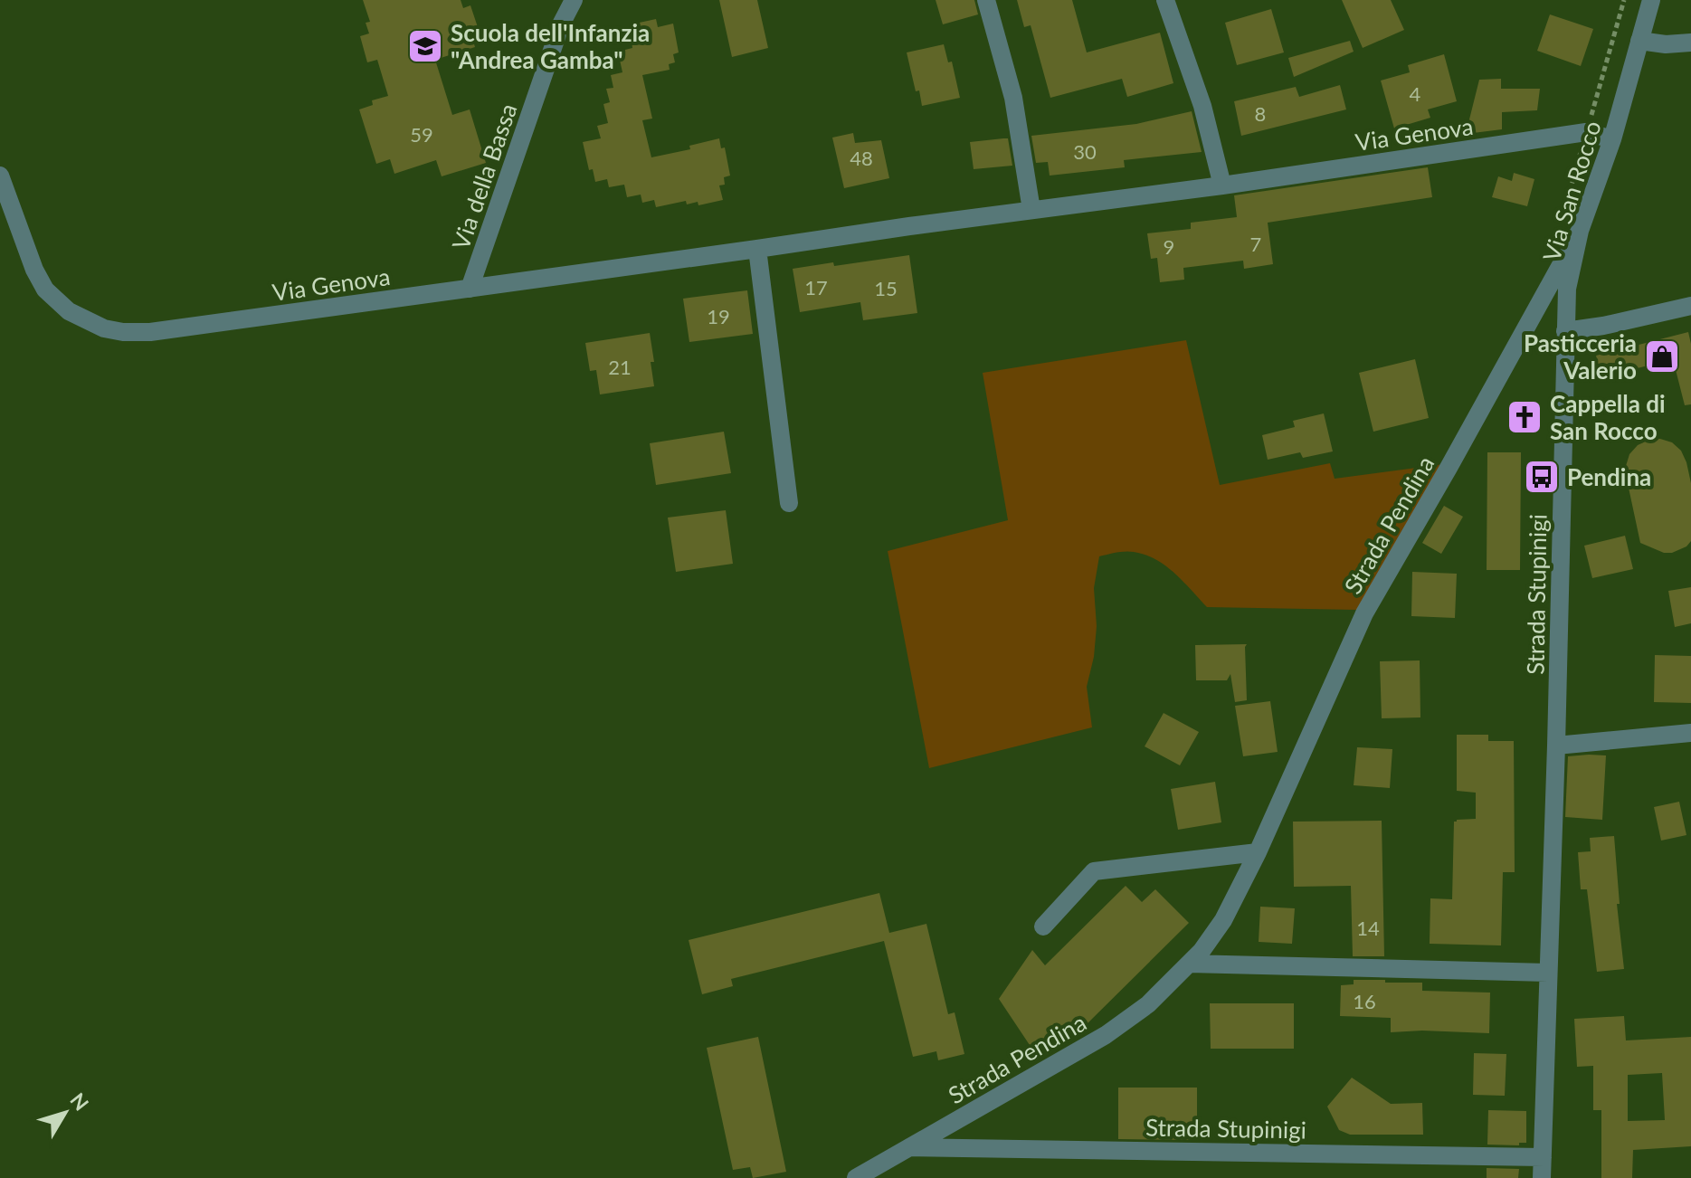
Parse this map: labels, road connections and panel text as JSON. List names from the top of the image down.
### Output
{
  "streets": {
    "street": [
      "Via Genova",
      "Via della Bassa",
      "Via San Rocco",
      "Strada Pendina",
      "Strada Stupinigi"
    ]
  },
  "crossings": [
    ["Via Genova", "Via della Bassa"],
    ["Via Genova", "Via San Rocco"],
    ["Via San Rocco", "Strada Pendina"],
    ["Via San Rocco", "Strada Stupinigi"],
    ["Strada Pendina", "Strada Stupinigi"]
  ],
  "places": {
    "school or university": ["Scuola dell'Infanzia \"Andrea Gamba\""],
    "shop": ["Pasticceria Valerio"],
    "church": ["Cappella di San Rocco"],
    "bus stop": ["Pendina"]
  },
  "house_numbers": [
    "4",
    "8",
    "59",
    "30",
    "48",
    "7",
    "9",
    "17",
    "15",
    "19",
    "21",
    "14",
    "16"
  ],
  "north": "top right"
}
